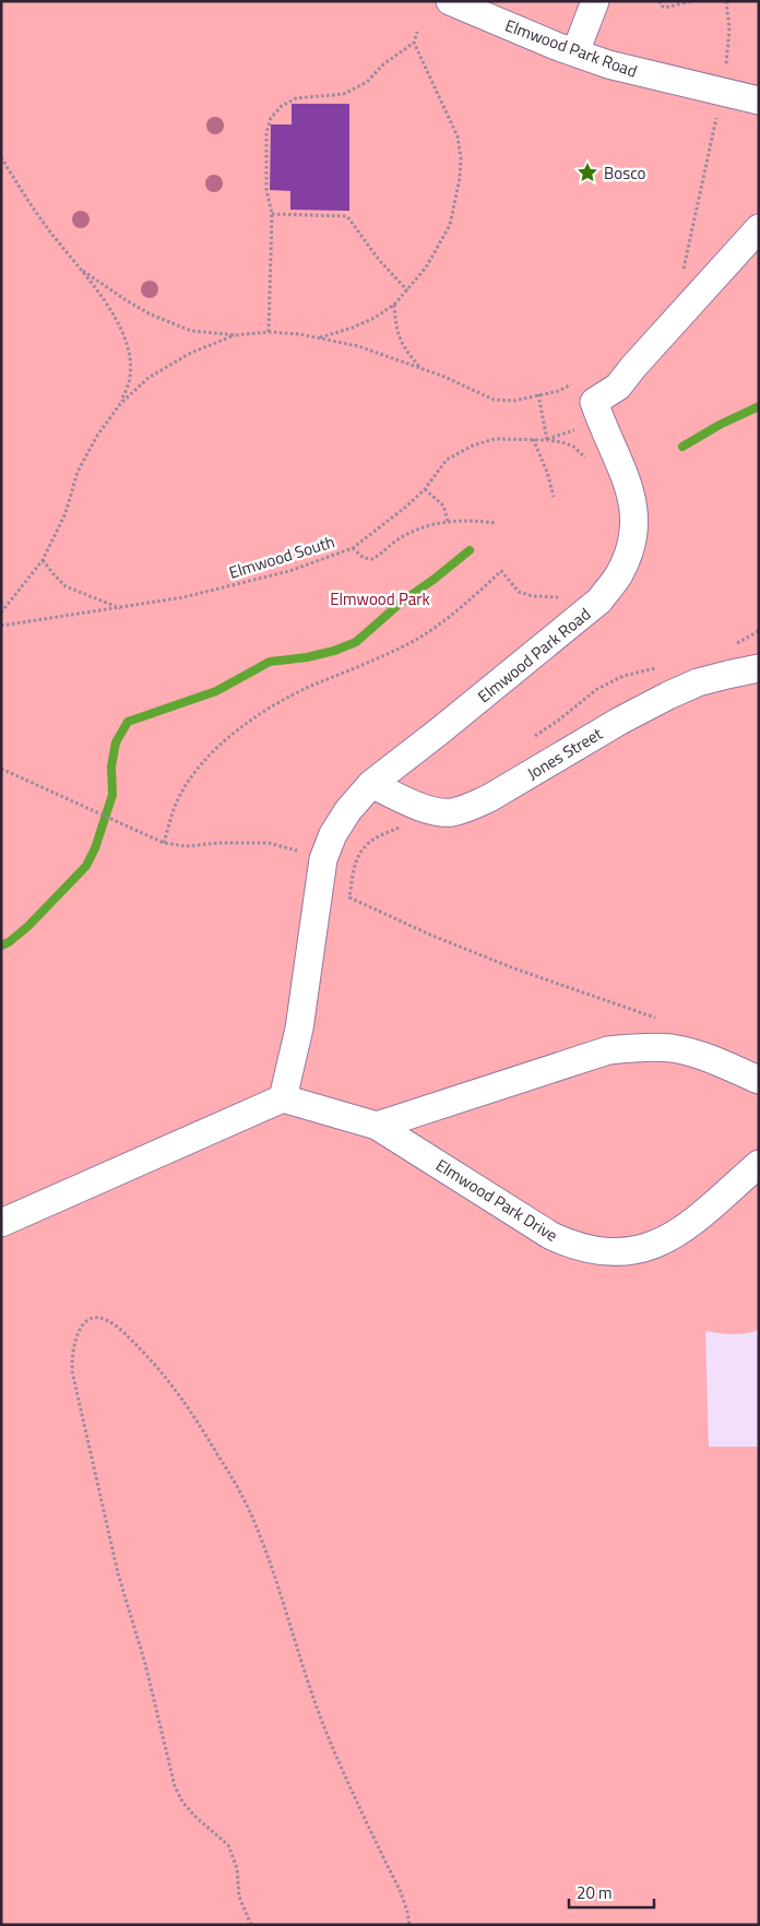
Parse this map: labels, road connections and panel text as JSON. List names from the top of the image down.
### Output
{
  "streets": {
    "street": ["Elmwood Park Road", "Jones Street", "Elmwood Park Drive"],
    "path": ["Elmwood South"]
  },
  "crossings": [
    ["Elmwood Park Road", "Jones Street"],
    ["Elmwood Park Road", "Elmwood Park Drive"]
  ],
  "parks": ["Elmwood Park"],
  "places": {
    "place": ["Bosco"]
  },
  "scale_bar": "20 m"
}
